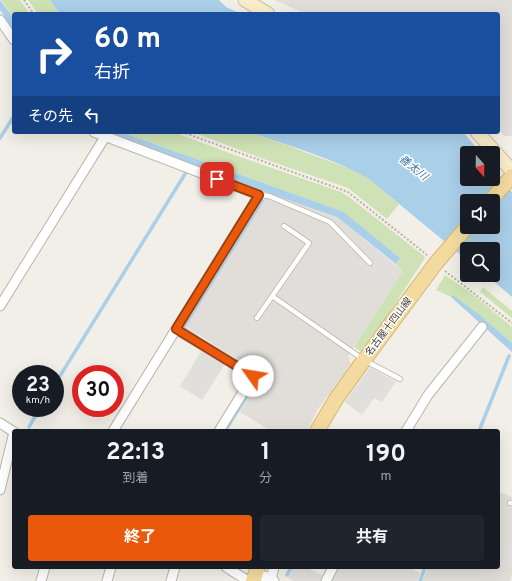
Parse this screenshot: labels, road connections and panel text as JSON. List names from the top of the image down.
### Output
{
  "streets": {
    "main road": ["名古屋十四山線"]
  },
  "water": ["善太川"],
  "north": "bottom",
  "page": {
    "turn": ["60 m", "右折"],
    "then": "その先",
    "speed": "23 km/h",
    "limit": "30",
    "eta": [
      "22:13",
      "到着",
      "1",
      "分",
      "190",
      "m"
    ],
    "buttons": ["終了", "共有"]
  }
}
